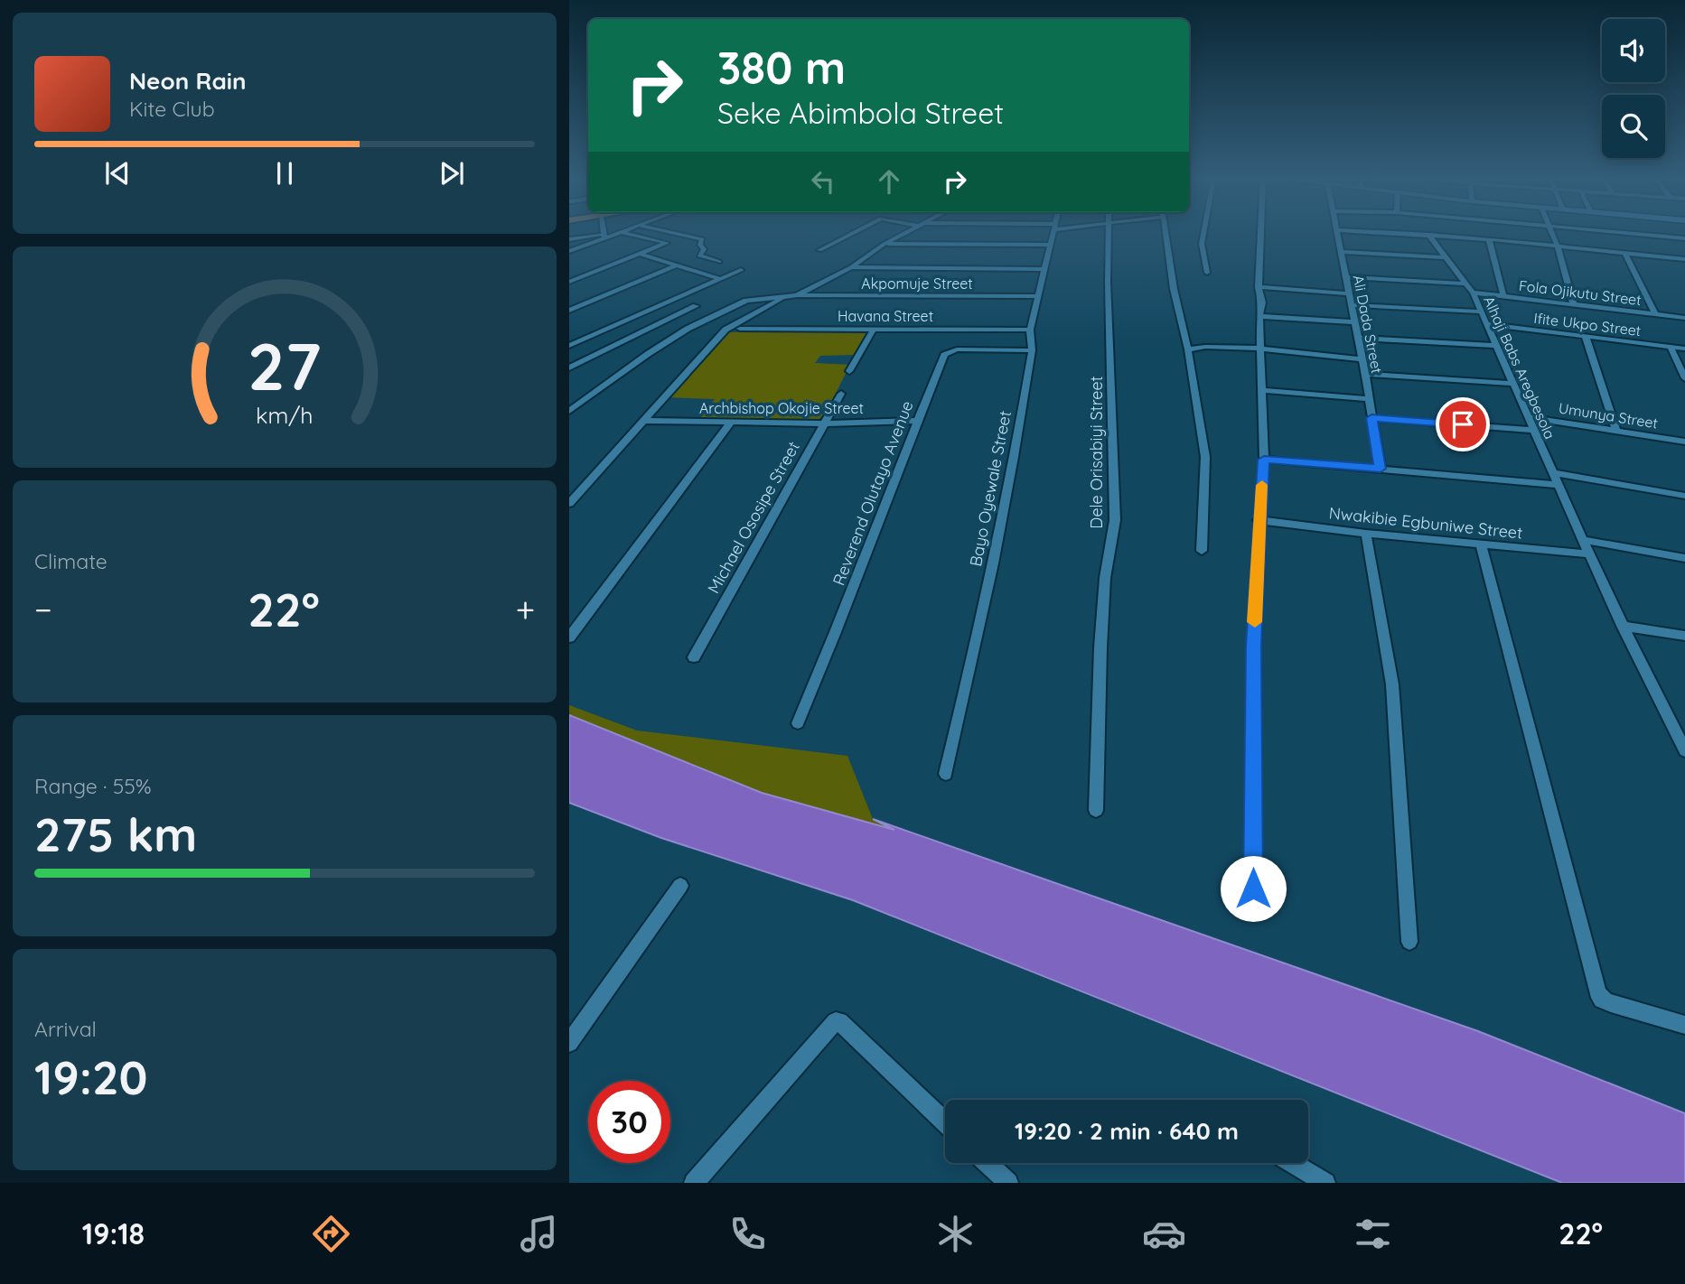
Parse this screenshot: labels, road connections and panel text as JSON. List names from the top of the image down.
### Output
{
  "streets": {
    "street": [
      "Akpomuje Street",
      "Fola Ojikutu Street",
      "Havana Street",
      "Ali Dada Street",
      "Ifite Ukpo Street",
      "Alhaji Babs Aregbesola",
      "Archbishop Okojie Street",
      "Umunya Street",
      "Dele Orisabiyi Street",
      "Bayo Oyewale Street",
      "Reverend Olutayo Avenue",
      "Michael Ososipe Street",
      "Nwakibie Egbuniwe Street"
    ]
  },
  "crossings": [
    ["Akpomuje Street", "Bayo Oyewale Street"],
    ["Fola Ojikutu Street", "Alhaji Babs Aregbesola"],
    ["Havana Street", "Bayo Oyewale Street"],
    ["Ifite Ukpo Street", "Alhaji Babs Aregbesola"],
    ["Alhaji Babs Aregbesola", "Umunya Street"],
    ["Alhaji Babs Aregbesola", "Nwakibie Egbuniwe Street"],
    ["Archbishop Okojie Street", "Reverend Olutayo Avenue"],
    ["Archbishop Okojie Street", "Michael Ososipe Street"],
    ["Bayo Oyewale Street", "Reverend Olutayo Avenue"]
  ],
  "page": {
    "turn": ["380 m", "Seke Abimbola Street"],
    "song": ["Neon Rain", "Kite Club"],
    "tile": [
      "Climate",
      ["Range · 55%", "275 km"],
      ["Arrival", "19:20"]
    ],
    "heat": ["−", "22°", "+"],
    "limit": "30",
    "trip": "19:20 · 2 min · 640 m",
    "tabs": ["19:18", "22°"],
    "gauge": ["27", "km/h"]
  }
}
